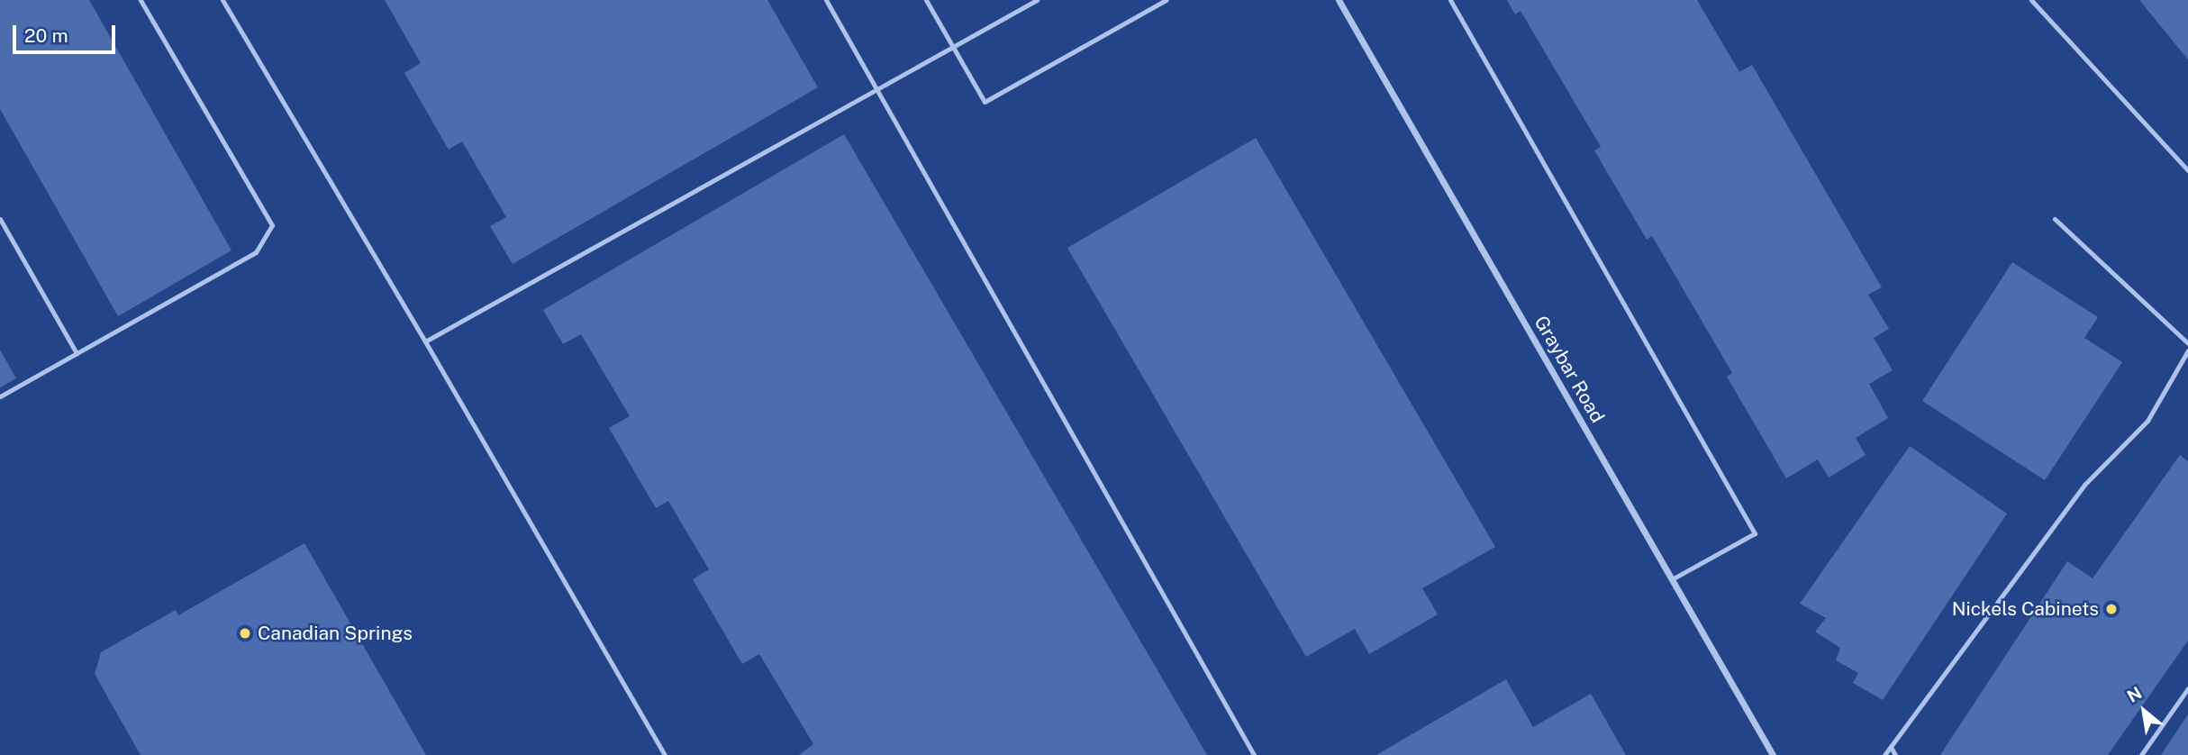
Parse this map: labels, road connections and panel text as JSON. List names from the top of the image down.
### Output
{
  "streets": {
    "street": ["Graybar Road"]
  },
  "places": ["Nickels Cabinets", "Canadian Springs"],
  "scale_bar": "20 m",
  "north": "top left"
}
